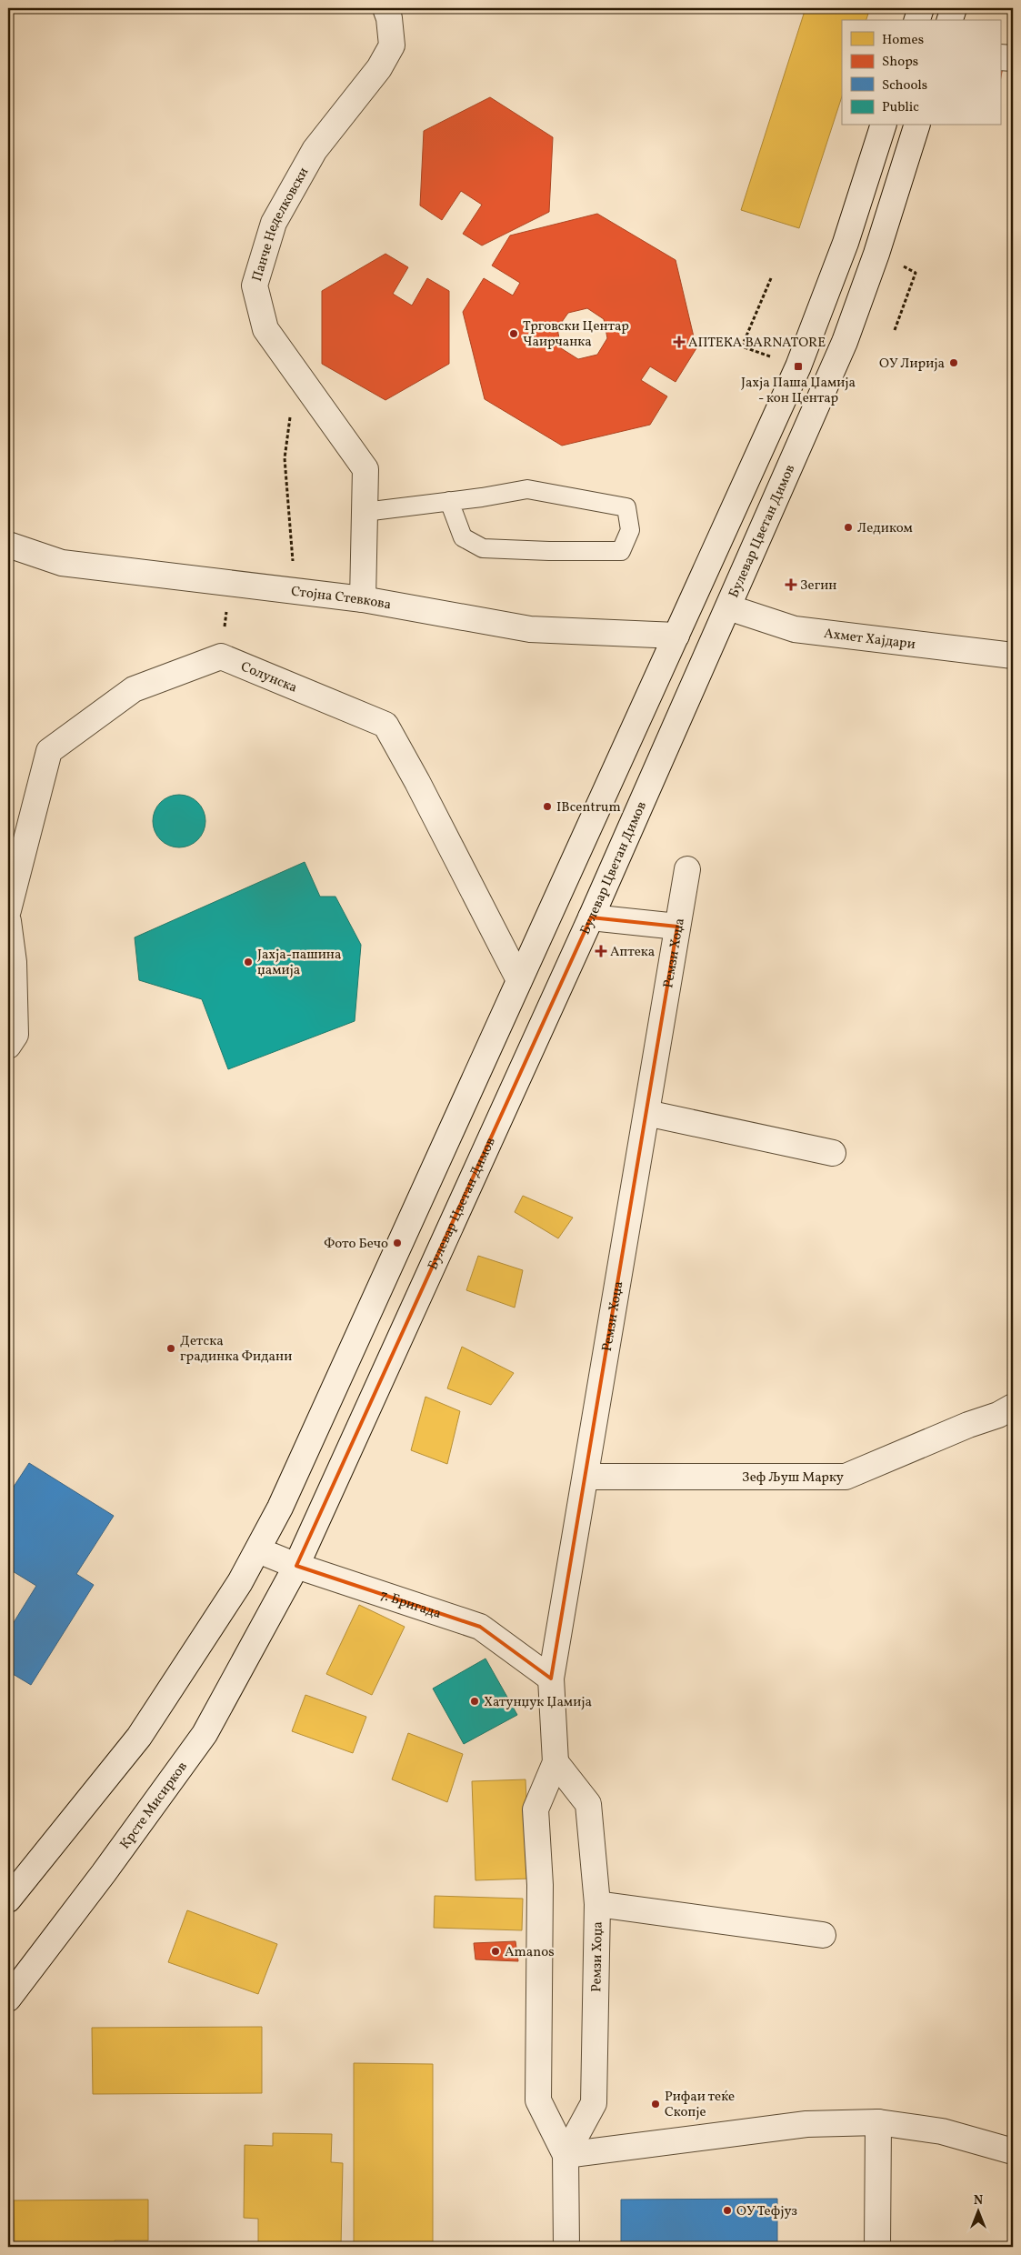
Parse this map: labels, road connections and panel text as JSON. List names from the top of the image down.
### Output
{
  "streets": {
    "street": [
      "Панче Неделковски",
      "Булевар Цветан Димов",
      "Стојна Стевкова",
      "Ахмет Хајдари",
      "Солунска",
      "Ремзи Хоџа",
      "Зеф Љуш Марку",
      "7. Бригада",
      "Крсте Мисирков"
    ]
  },
  "crossings": [
    ["Панче Неделковски", "Стојна Стевкова"],
    ["Булевар Цветан Димов", "Ахмет Хајдари"],
    ["Булевар Цветан Димов", "7. Бригада"],
    ["Булевар Цветан Димов", "Крсте Мисирков"],
    ["Ремзи Хоџа", "Зеф Љуш Марку"],
    ["Ремзи Хоџа", "7. Бригада"]
  ],
  "places": {
    "other": [
      "Трговски Центар Чаирчанка",
      "ОУ Лирија",
      "Ледиком",
      "IBcentrum",
      "Јахја-пашина џамија",
      "Фото Бечо",
      "Детска градинка Фидани",
      "Хатунџук Џамија",
      "Amanos",
      "Рифаи теќе Скопје",
      "ОУ Тефјуз"
    ],
    "health": ["АПТЕКА BARNATORE", "Зегин", "Аптека"],
    "transit": ["Јахја Паша Џамија - кон Центар"]
  },
  "legend": [
    "Homes",
    "Shops",
    "Schools",
    "Public"
  ],
  "north": "top"
}
